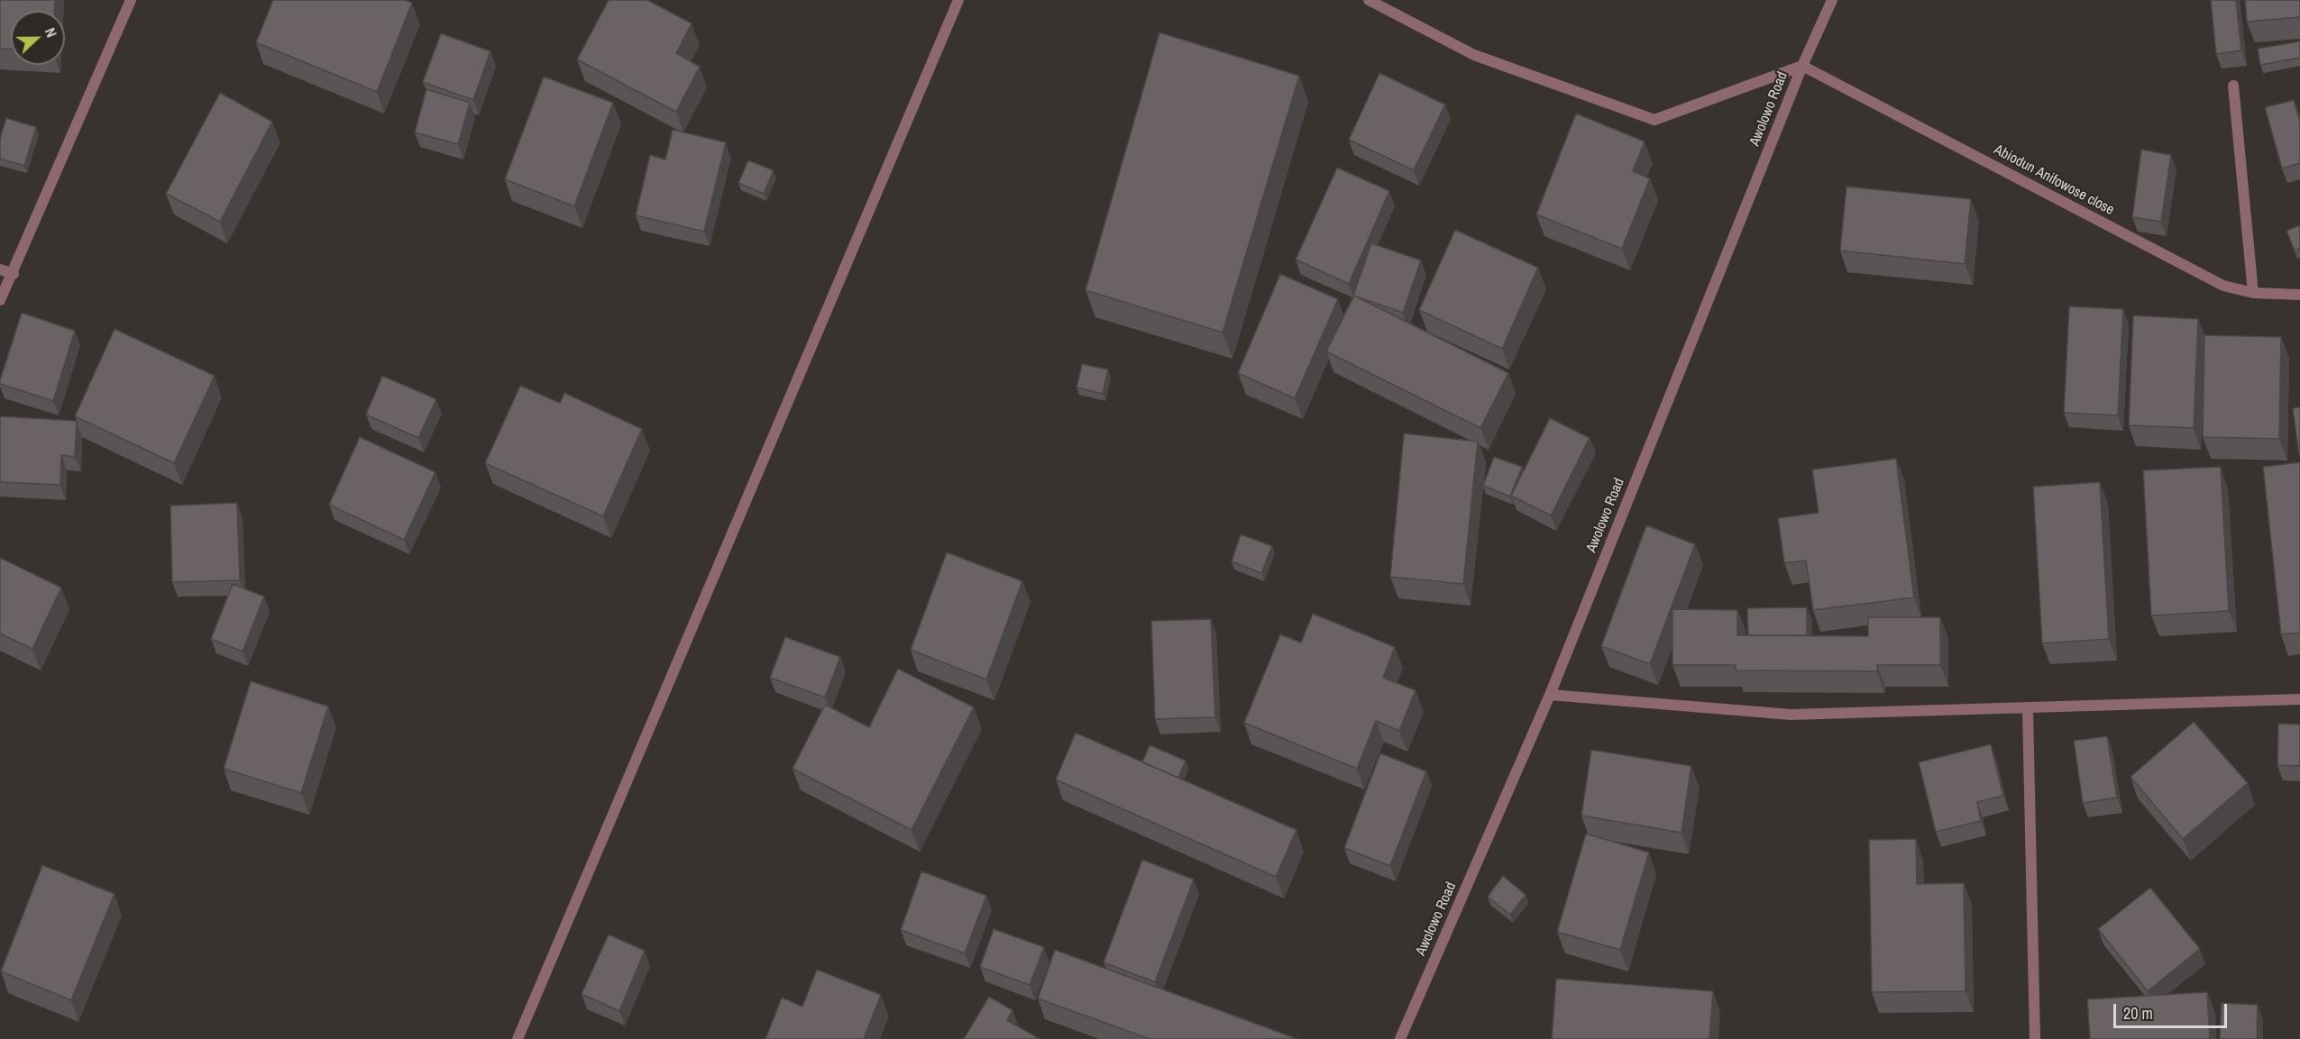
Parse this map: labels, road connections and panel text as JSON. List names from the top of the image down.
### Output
{
  "streets": {
    "street": ["Awolowo Road", "Abiodun Anifowose close"]
  },
  "crossings": [
    ["Awolowo Road", "Abiodun Anifowose close"]
  ],
  "scale_bar": "20 m",
  "north": "right"
}
